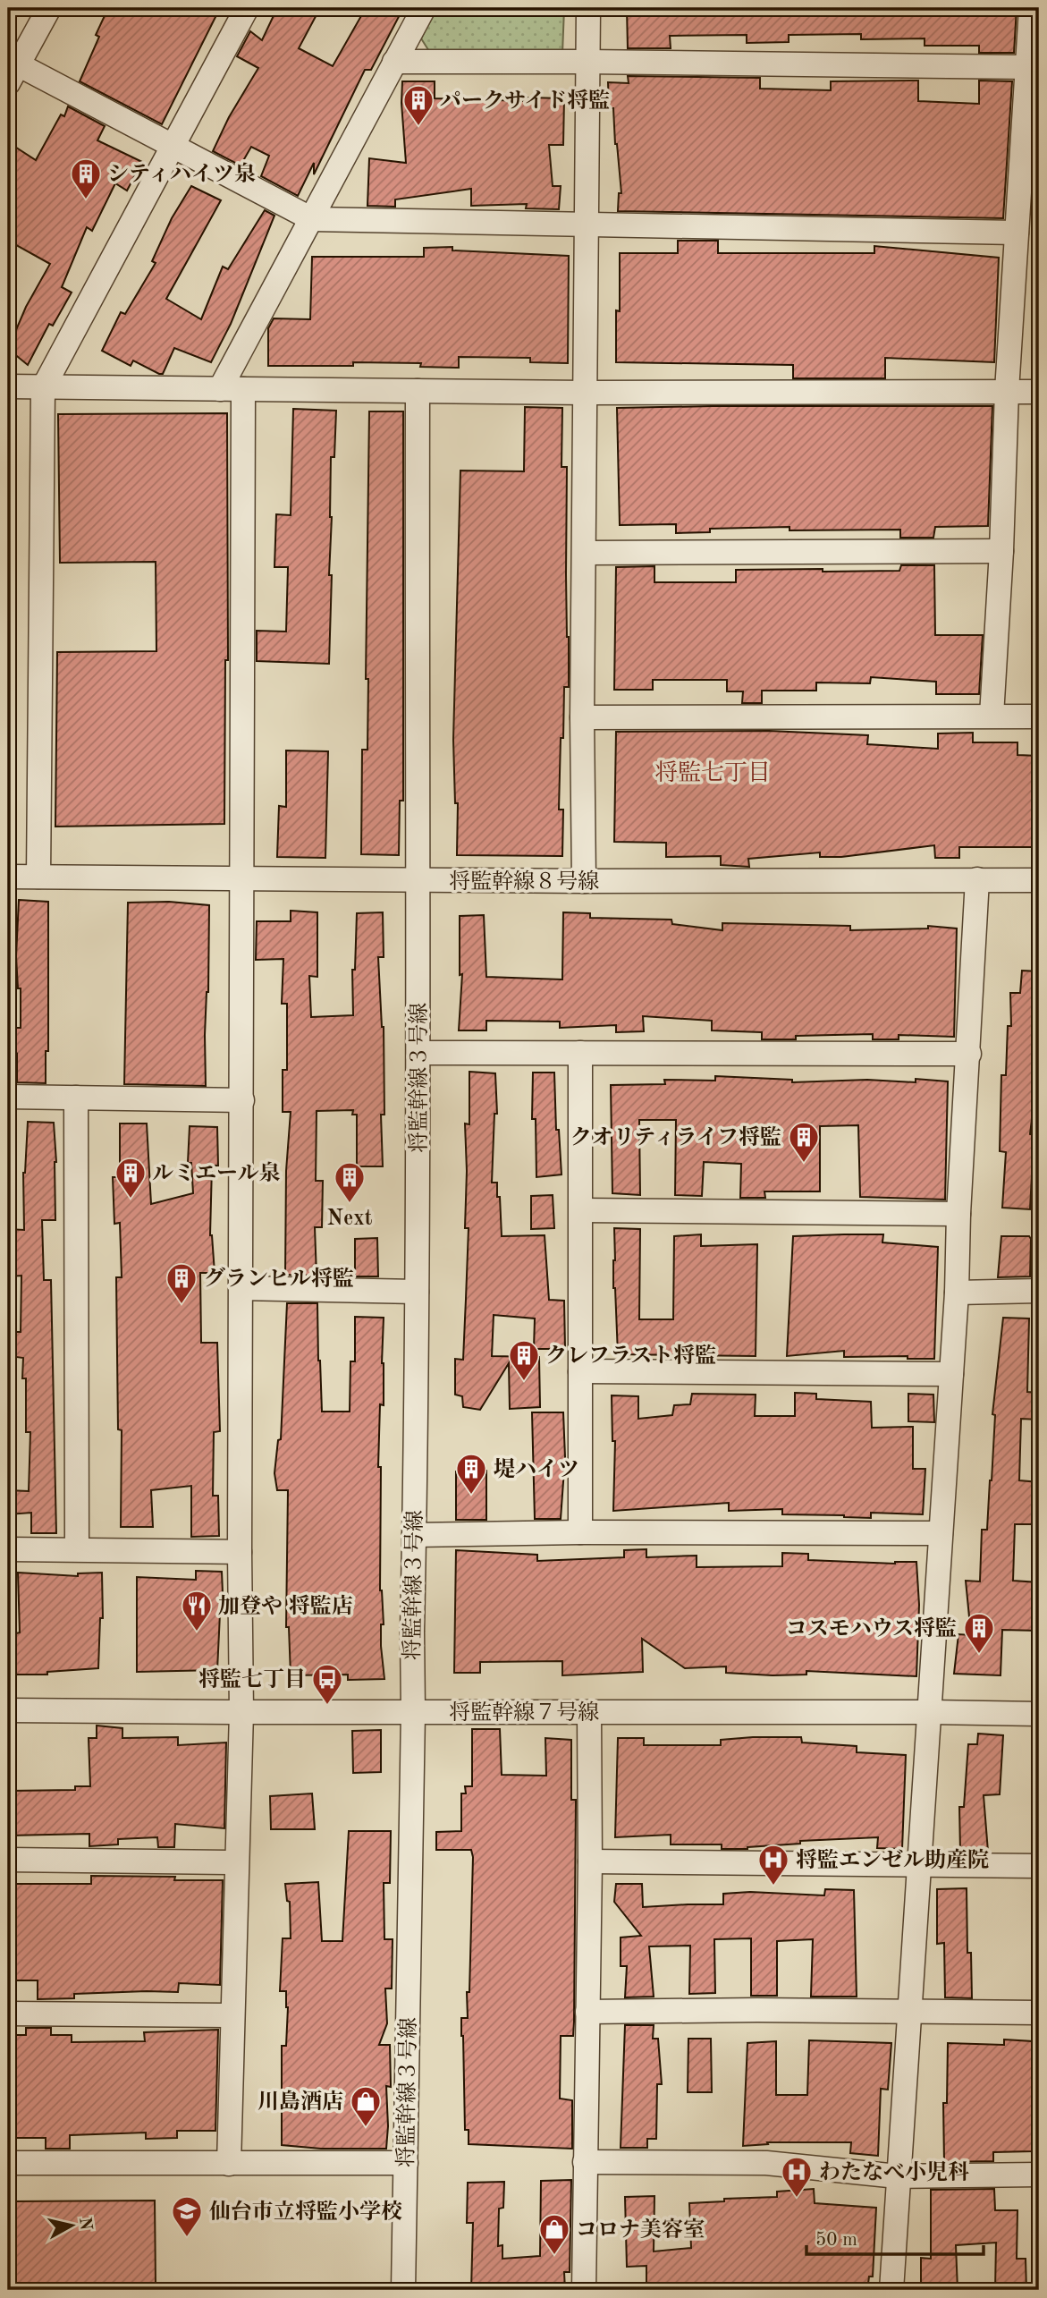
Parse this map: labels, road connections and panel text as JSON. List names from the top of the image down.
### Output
{
  "streets": {
    "street": ["将監幹線８号線", "将監幹線３号線", "将監幹線７号線"]
  },
  "crossings": [
    ["将監幹線８号線", "将監幹線３号線"],
    ["将監幹線３号線", "将監幹線７号線"]
  ],
  "districts": ["将監七丁目"],
  "places": {
    "building": [
      "パークサイド将監",
      "シティハイツ泉",
      "クオリティライフ将監",
      "ルミエール泉",
      "Next",
      "グランヒル将監",
      "クレフラスト将監",
      "堤ハイツ",
      "コスモハウス将監"
    ],
    "restaurant": ["加登や 将監店"],
    "bus stop": ["将監七丁目"],
    "hospital": ["将監エンゼル助産院", "わたなべ小児科"],
    "shop": ["川島酒店", "コロナ美容室"],
    "school or university": ["仙台市立将監小学校"]
  },
  "scale_bar": "50 m",
  "north": "right"
}
